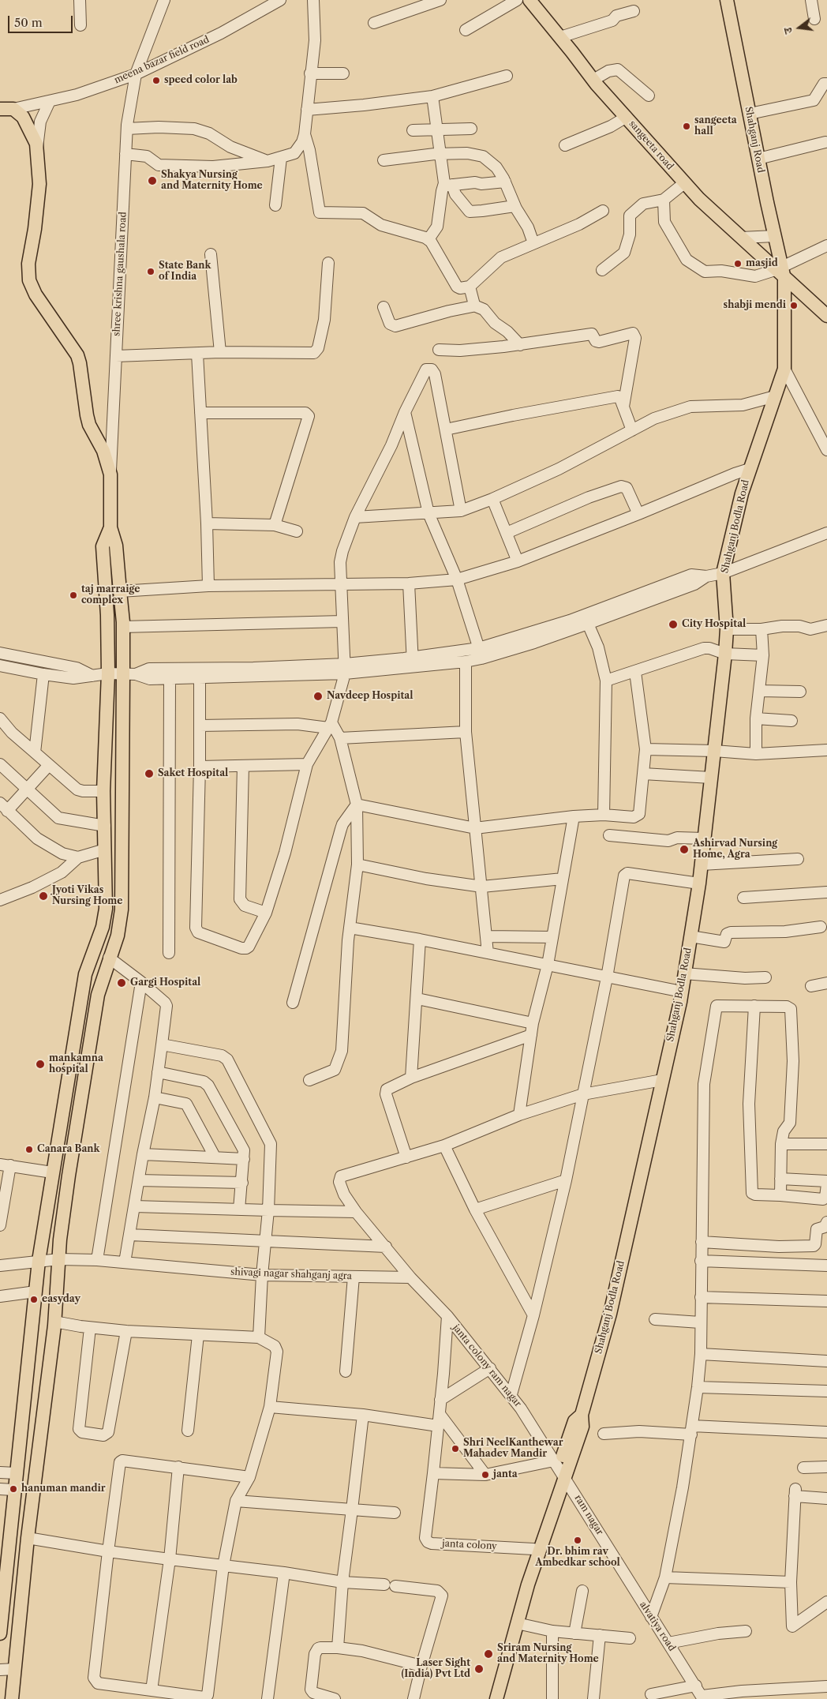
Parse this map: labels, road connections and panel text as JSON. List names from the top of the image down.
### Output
{
  "streets": {
    "main road": ["Shahganj Road", "sangeeta road", "Shahganj Bodla Road"],
    "street": [
      "meena bazar field road",
      "shree krishna gaushala road",
      "shivagi nagar shahganj agra",
      "janta colony ram nagar",
      "ram nagar",
      "janta colony",
      "alvatiya road"
    ]
  },
  "crossings": [
    ["meena bazar field road", "shree krishna gaushala road"],
    ["Shahganj Road", "sangeeta road"],
    ["Shahganj Road", "Shahganj Bodla Road"],
    ["sangeeta road", "Shahganj Bodla Road"],
    ["Shahganj Bodla Road", "janta colony ram nagar"],
    ["Shahganj Bodla Road", "ram nagar"],
    ["janta colony ram nagar", "ram nagar"],
    ["janta colony ram nagar", "janta colony"],
    ["ram nagar", "alvatiya road"]
  ],
  "places": [
    "speed color lab",
    "sangeeta hall",
    "Shakya Nursing and Maternity Home",
    "masjid",
    "State Bank of India",
    "shabji mendi",
    "taj marraige complex",
    "City Hospital",
    "Navdeep Hospital",
    "Saket Hospital",
    "Ashirvad Nursing Home, Agra",
    "Jyoti Vikas Nursing Home",
    "Gargi Hospital",
    "mankamna hospital",
    "Canara Bank",
    "easyday",
    "Shri NeelKanthewar Mahadev Mandir",
    "janta",
    "hanuman mandir",
    "Dr. bhim rav Ambedkar school",
    "Sriram Nursing and Maternity Home",
    "Laser Sight (India) Pvt Ltd"
  ],
  "scale_bar": "50 m",
  "north": "left"
}
